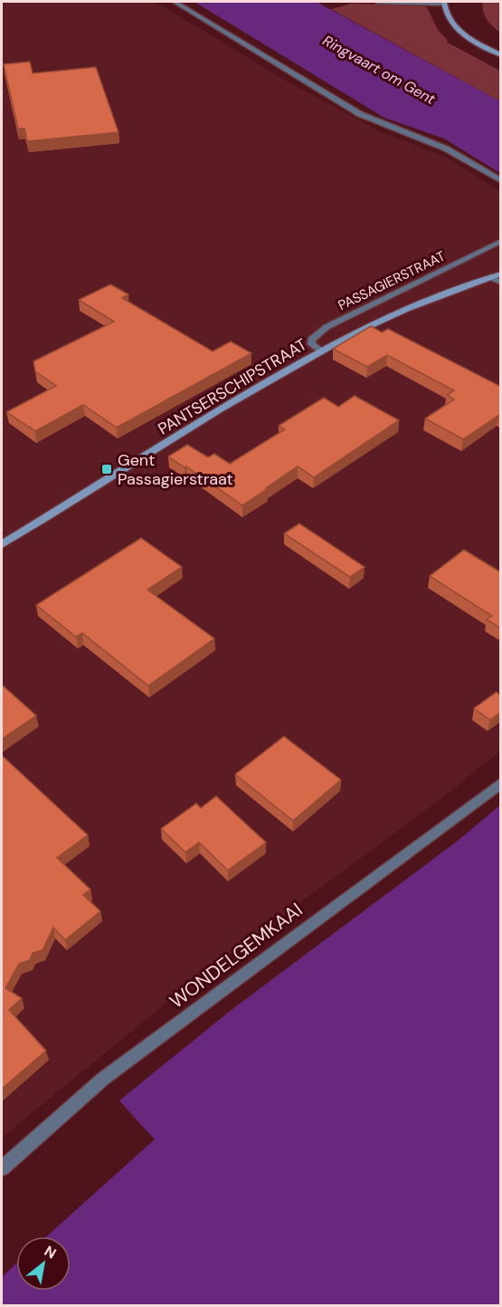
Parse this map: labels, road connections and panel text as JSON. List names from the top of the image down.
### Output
{
  "streets": {
    "main road": ["PANTSERSCHIPSTRAAT"],
    "street": ["PASSAGIERSTRAAT", "WONDELGEMKAAI"]
  },
  "crossings": [
    ["PASSAGIERSTRAAT", "PANTSERSCHIPSTRAAT"]
  ],
  "water": ["Ringvaart om Gent"],
  "places": {
    "transit": ["Gent Passagierstraat"]
  },
  "north": "top right"
}
